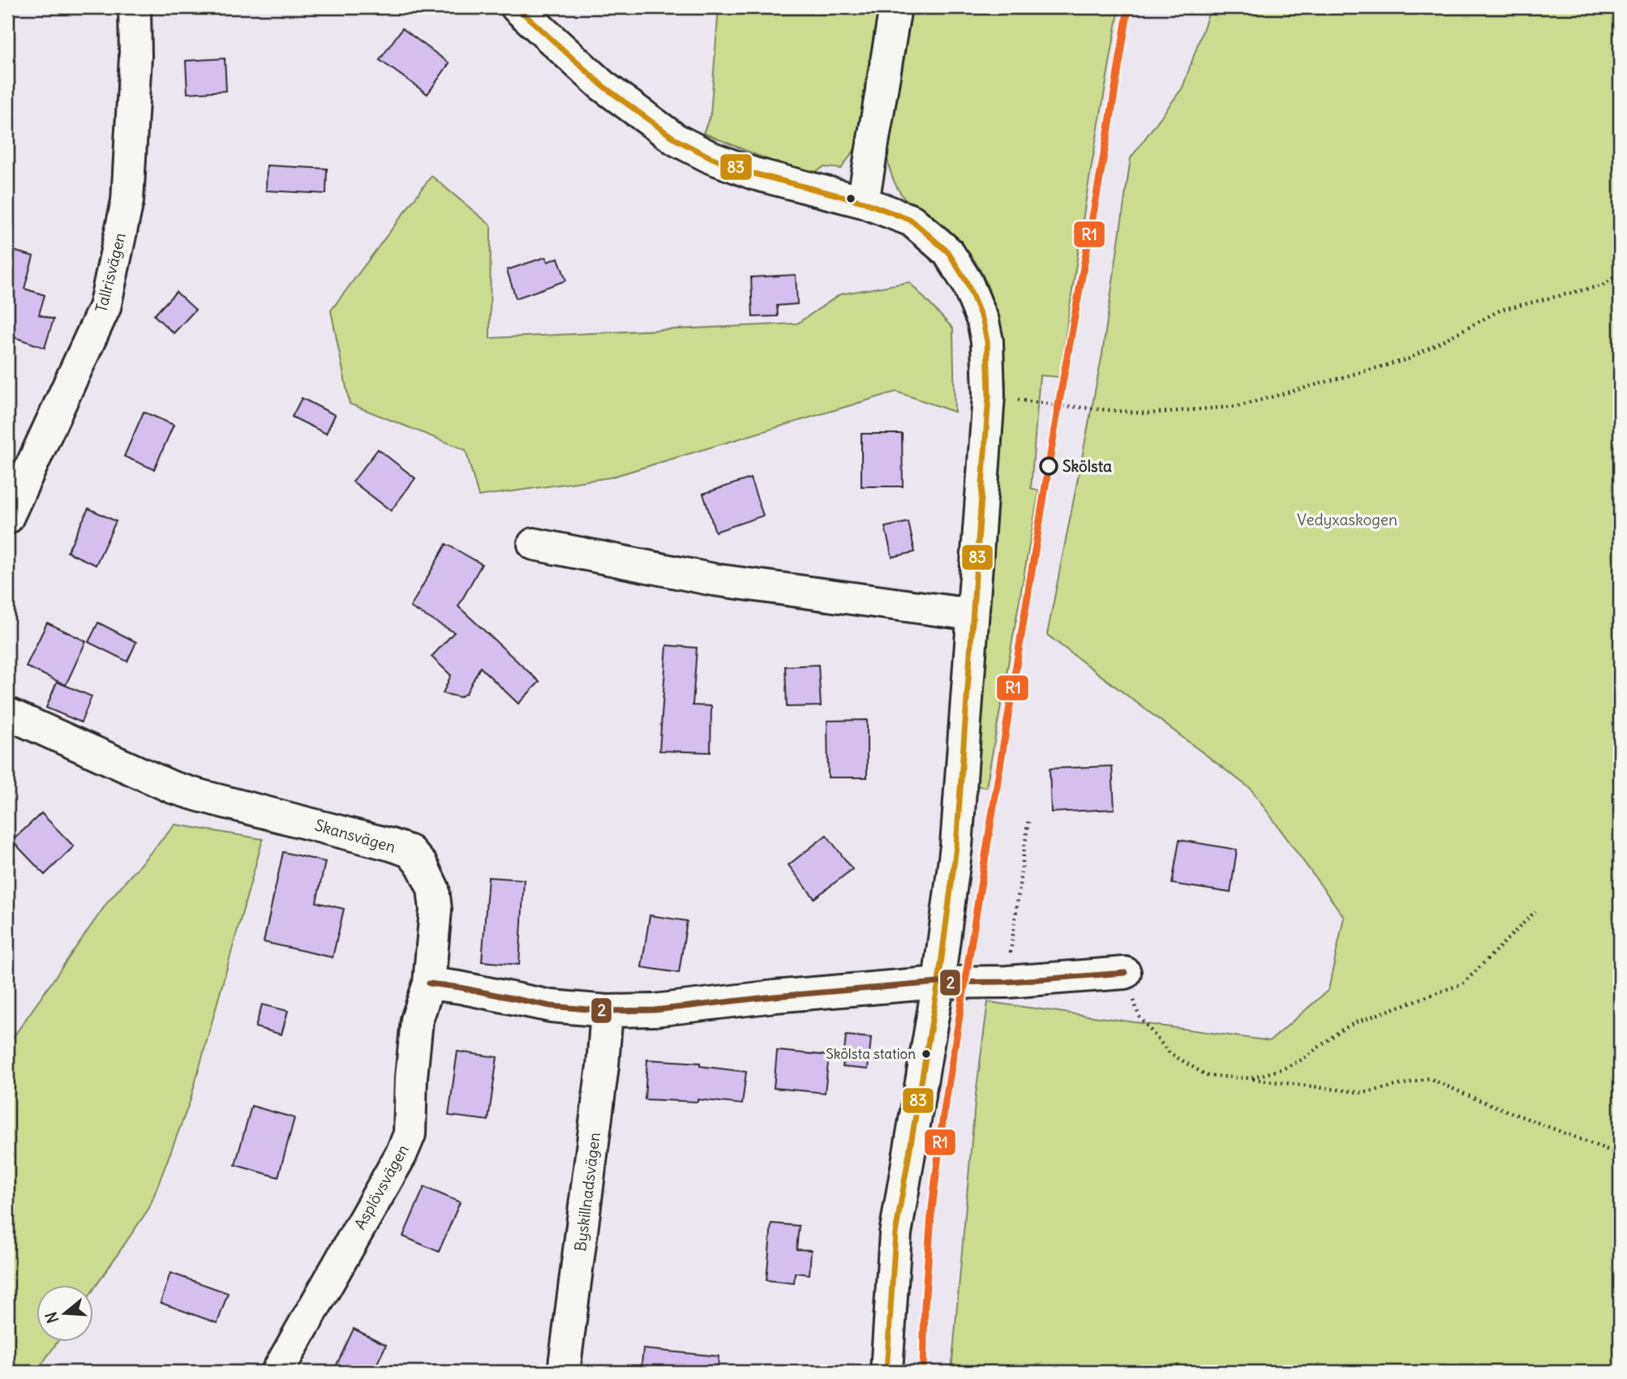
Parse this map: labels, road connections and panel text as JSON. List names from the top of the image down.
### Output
{
  "streets": {
    "street": [
      "Tallrisvägen",
      "Skansvägen",
      "Asplövsvägen",
      "Byskillnadsvägen"
    ]
  },
  "crossings": [
    ["Skansvägen", "Asplövsvägen"]
  ],
  "parks": ["Vedyxaskogen"],
  "places": ["Skölsta", "Skölsta station"],
  "lines": ["transit line R1", "transit line 83", "transit line 2"],
  "north": "left"
}
